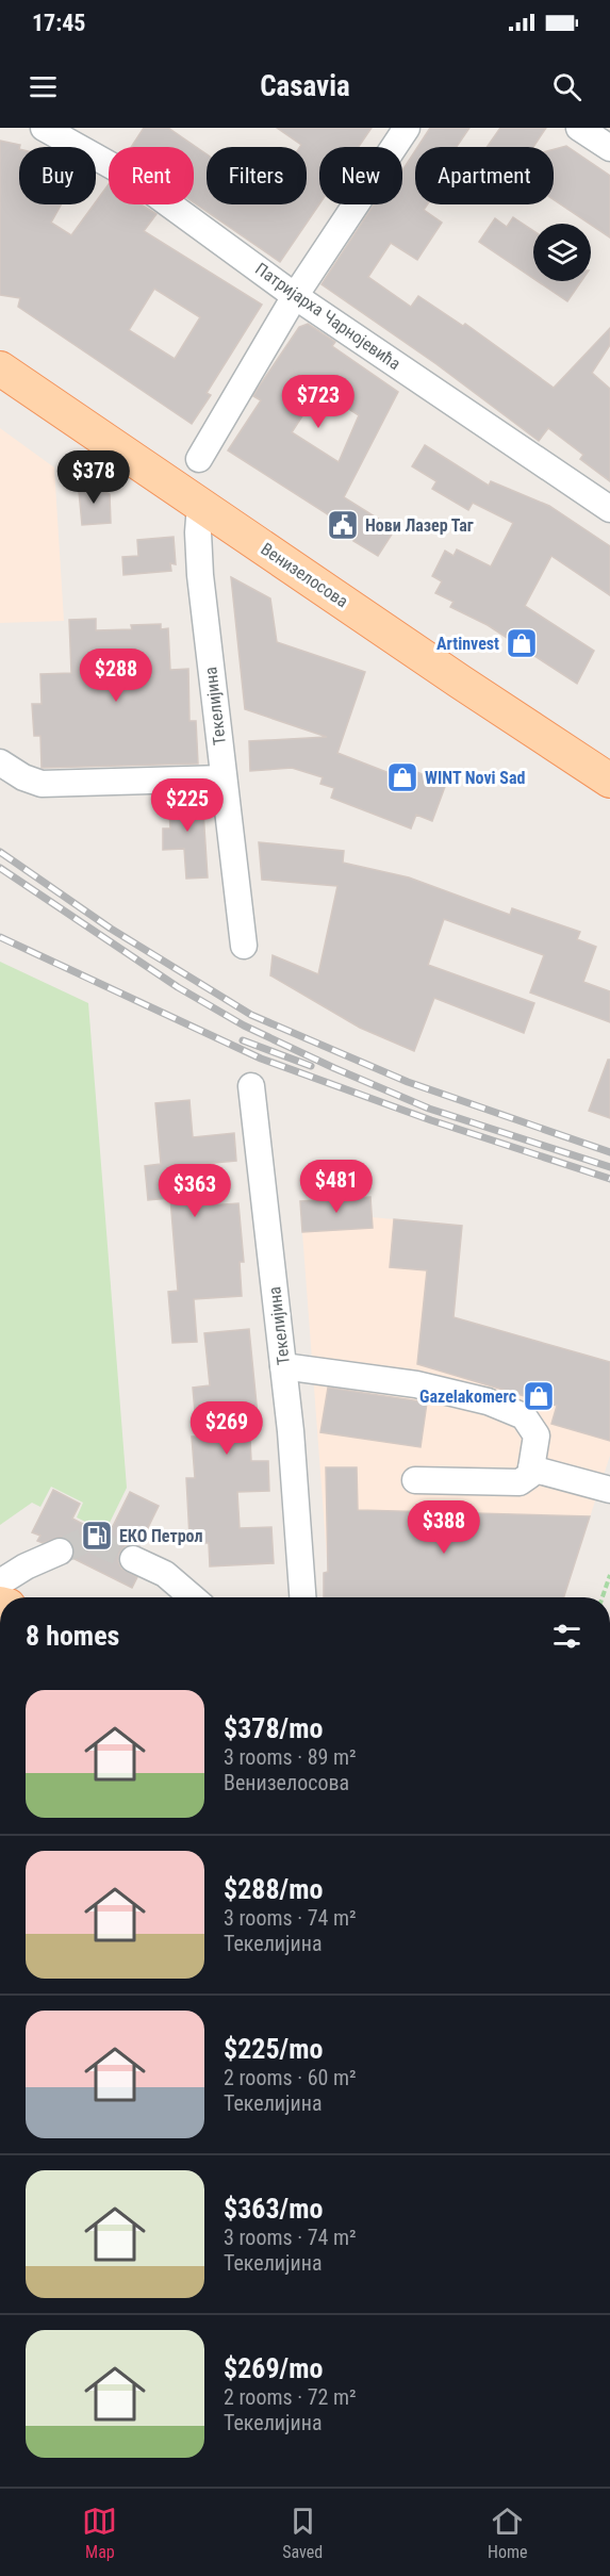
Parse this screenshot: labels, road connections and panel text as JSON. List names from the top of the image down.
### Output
{
  "streets": {
    "main road": ["Венизелосова"],
    "street": ["Патријарха Чарнојевића", "Текелијина"]
  },
  "crossings": [
    ["Венизелосова", "Текелијина"]
  ],
  "places": {
    "public building": ["Нови Лазер Таг"],
    "shop": ["Artinvest", "WINT Novi Sad", "Gazelakomerc"],
    "fuel station": ["ЕКО Петрол"]
  },
  "page": {
    "status": "17:45",
    "header": "Casavia",
    "chip": [
      "Buy",
      "Rent",
      "Filters",
      "New",
      "Apartment"
    ],
    "price": [
      "$723",
      "$378",
      "$288",
      "$225",
      "$481",
      "$363",
      "$269",
      "$388"
    ],
    "heading": "8 homes",
    "list": [
      {
        "name": "$378/mo",
        "note": "3 rooms · 89 m² · Венизелосова"
      },
      {
        "name": "$288/mo",
        "note": "3 rooms · 74 m² · Текелијина"
      },
      {
        "name": "$225/mo",
        "note": "2 rooms · 60 m² · Текелијина"
      },
      {
        "name": "$363/mo",
        "note": "3 rooms · 74 m² · Текелијина"
      },
      {
        "name": "$269/mo",
        "note": "2 rooms · 72 m² · Текелијина"
      }
    ],
    "tabs": ["Map", "Saved", "Home"]
  }
}
